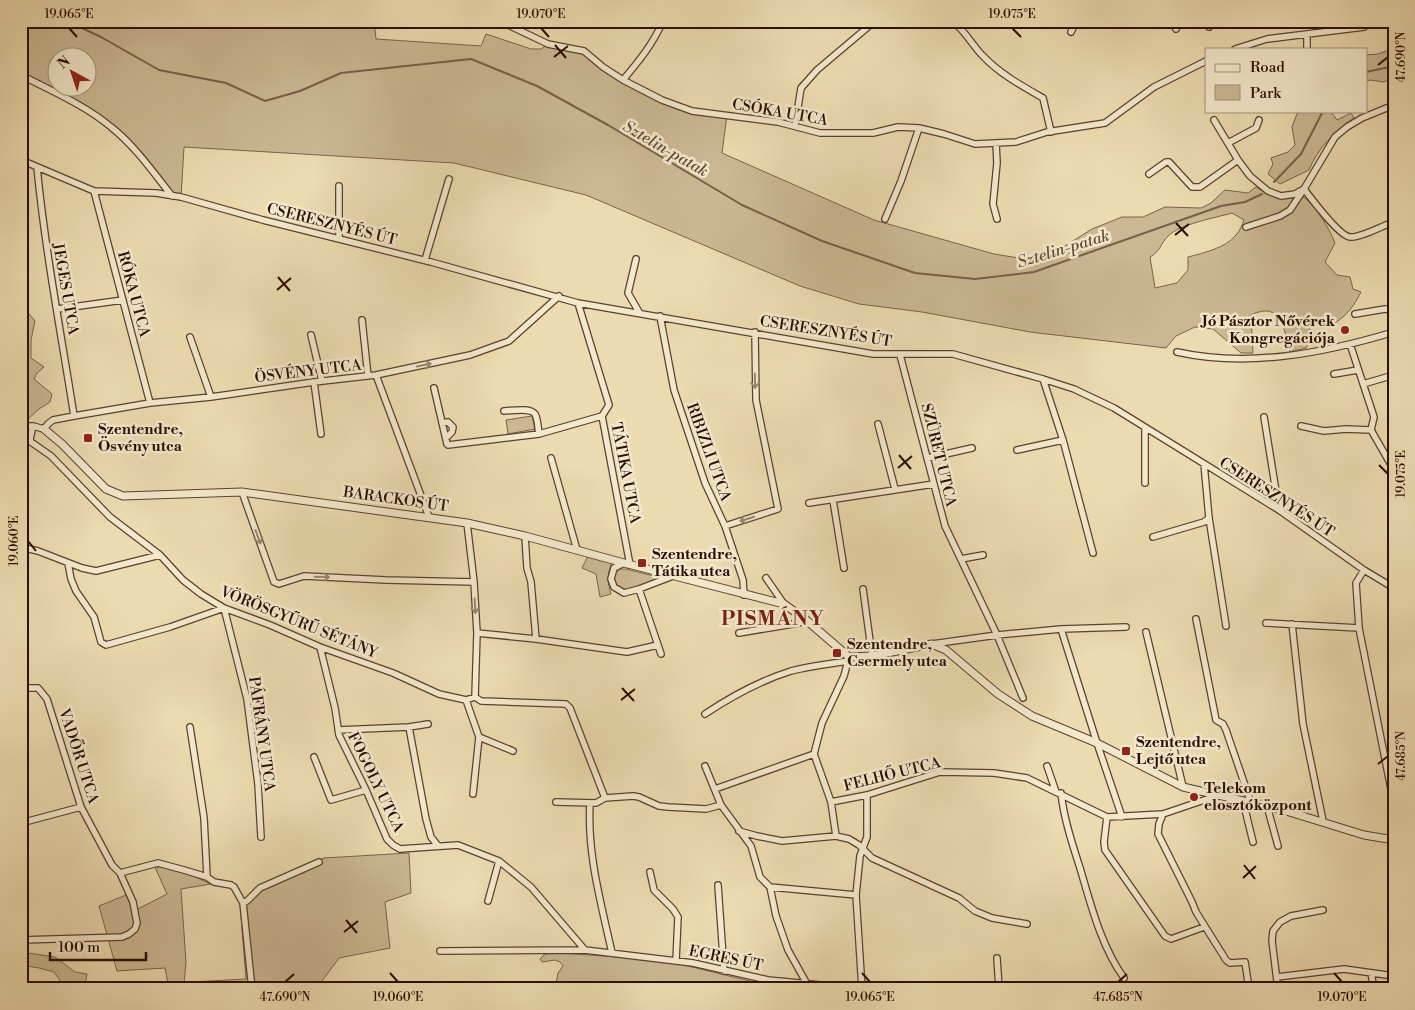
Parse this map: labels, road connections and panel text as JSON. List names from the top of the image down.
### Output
{
  "streets": {
    "street": [
      "CSÓKA UTCA",
      "CSERESZNYÉS ÚT",
      "JEGES UTCA",
      "RÓKA UTCA",
      "ÖSVÉNY UTCA",
      "RIBIZLI UTCA",
      "SZÜRET UTCA",
      "TÁTIKA UTCA",
      "BARACKOS ÚT",
      "VÖRÖSGYŰRŰ SÉTÁNY",
      "PÁFRÁNY UTCA",
      "VADŐR UTCA",
      "FELHŐ UTCA",
      "FOGOLY UTCA",
      "EGRES ÚT"
    ]
  },
  "crossings": [
    ["CSERESZNYÉS ÚT", "JEGES UTCA"],
    ["CSERESZNYÉS ÚT", "RÓKA UTCA"],
    ["CSERESZNYÉS ÚT", "ÖSVÉNY UTCA"],
    ["CSERESZNYÉS ÚT", "RIBIZLI UTCA"],
    ["CSERESZNYÉS ÚT", "SZÜRET UTCA"],
    ["CSERESZNYÉS ÚT", "TÁTIKA UTCA"],
    ["JEGES UTCA", "ÖSVÉNY UTCA"],
    ["RÓKA UTCA", "ÖSVÉNY UTCA"],
    ["ÖSVÉNY UTCA", "BARACKOS ÚT"],
    ["RIBIZLI UTCA", "BARACKOS ÚT"],
    ["TÁTIKA UTCA", "BARACKOS ÚT"],
    ["BARACKOS ÚT", "VÖRÖSGYŰRŰ SÉTÁNY"],
    ["VÖRÖSGYŰRŰ SÉTÁNY", "PÁFRÁNY UTCA"],
    ["VÖRÖSGYŰRŰ SÉTÁNY", "FOGOLY UTCA"],
    ["FOGOLY UTCA", "EGRES ÚT"]
  ],
  "one_way": ["ÖSVÉNY UTCA"],
  "districts": ["PISMÁNY"],
  "water": ["Sztelin-patak"],
  "places": {
    "other": ["Jó Pásztor Nővérek Kongregációja", "Telekom elosztóközpont"],
    "transit": [
      "Szentendre, Ösvény utca",
      "Szentendre, Tátika utca",
      "Szentendre, Csermely utca",
      "Szentendre, Lejtő utca"
    ]
  },
  "legend": ["Road", "Park"],
  "scale_bar": "100 m",
  "north": "top left",
  "coordinates": [
    "19.065°E",
    "19.070°E",
    "19.075°E",
    "47.690°N",
    "19.060°E",
    "47.685°N"
  ]
}
